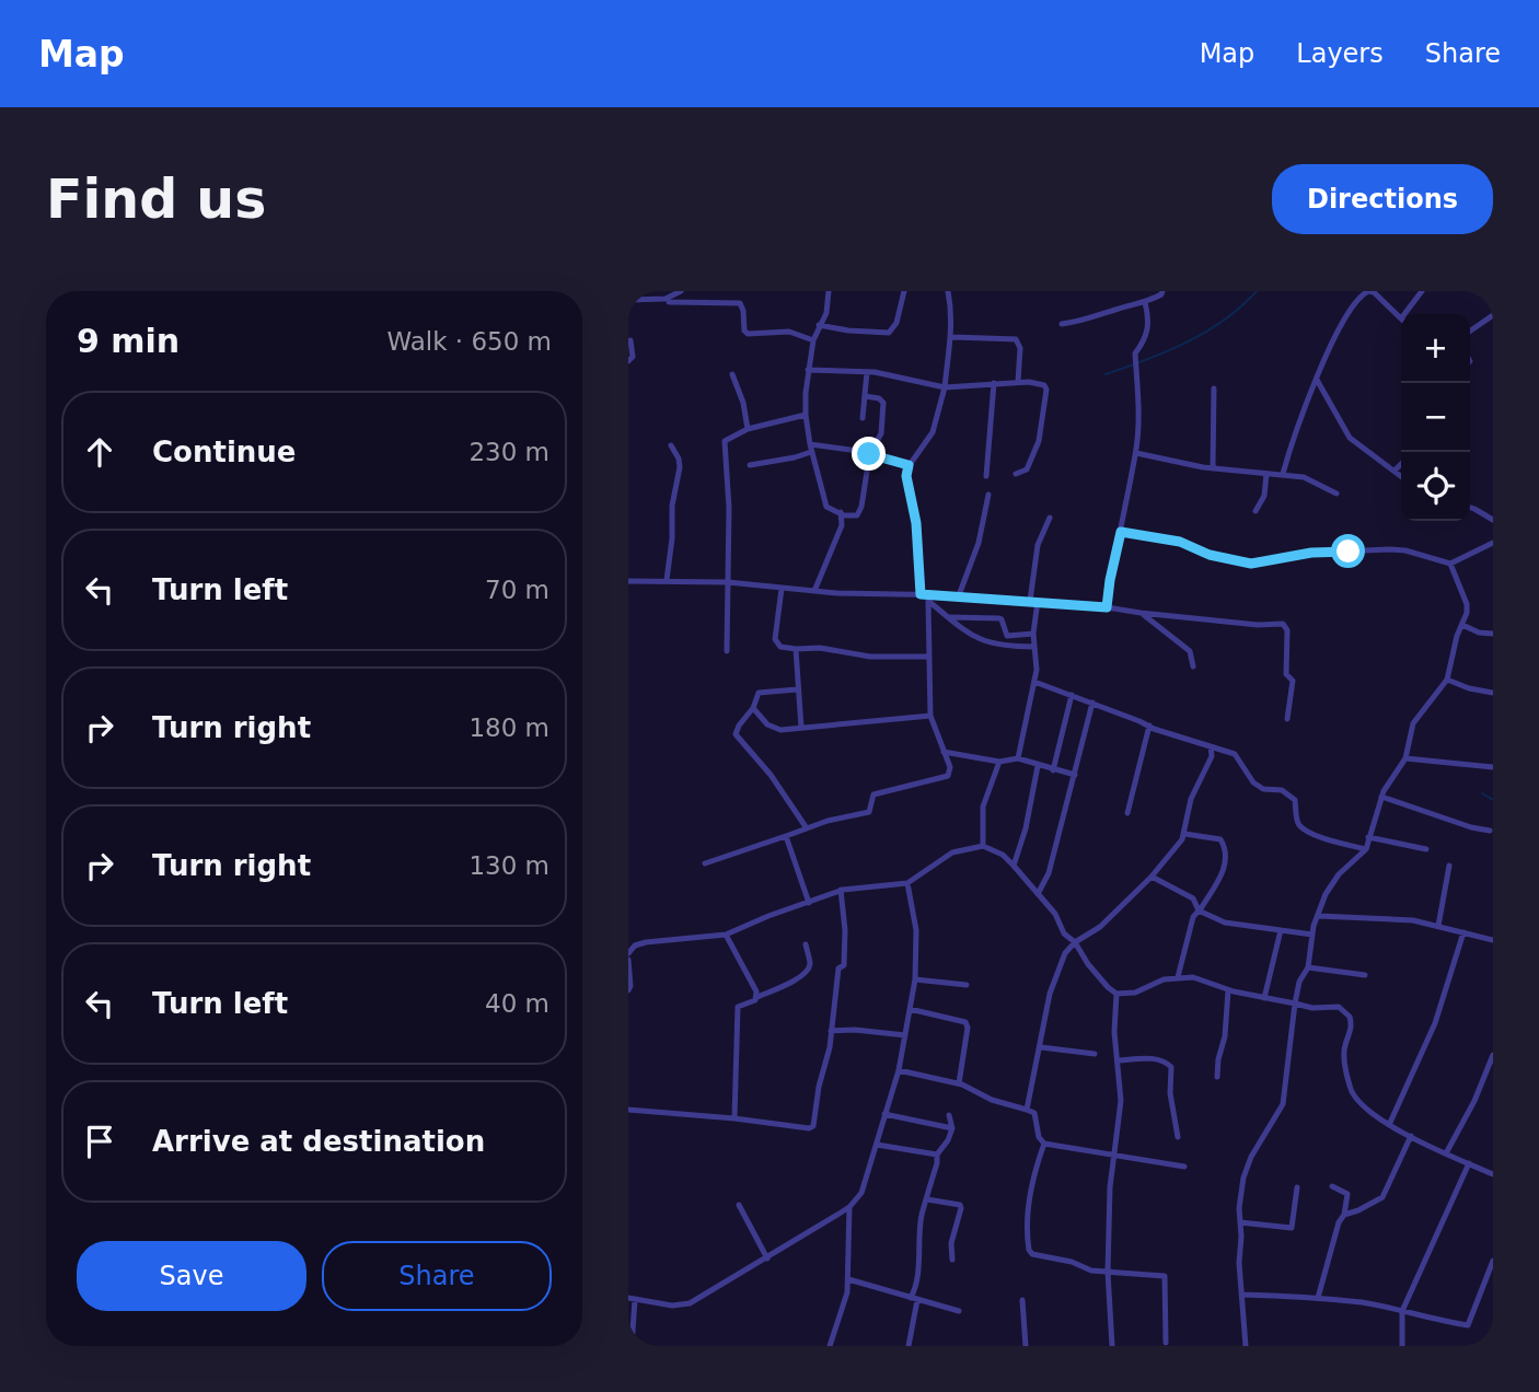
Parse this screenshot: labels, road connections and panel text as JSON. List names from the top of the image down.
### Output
{
  "page": {
    "header": "Map",
    "nav": ["Map", "Layers", "Share"],
    "buttons": [
      "Directions",
      ["Save", "Share"]
    ],
    "title": "Find us",
    "heading": ["9 min", "Walk · 650 m"],
    "map_buttons": ["+", "−"],
    "list": [
      ["Continue", "230 m"],
      ["Turn left", "70 m"],
      ["Turn right", "180 m"],
      ["Turn right", "130 m"],
      ["Turn left", "40 m"],
      "Arrive at destination"
    ]
  }
}
